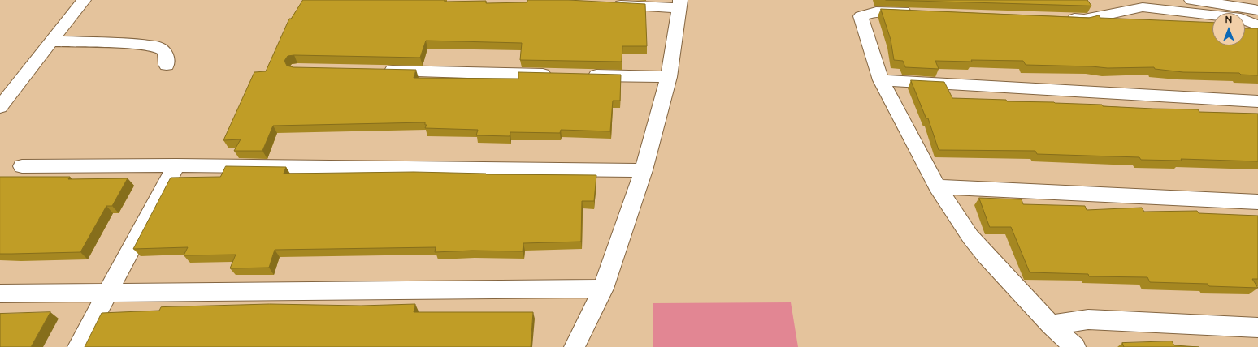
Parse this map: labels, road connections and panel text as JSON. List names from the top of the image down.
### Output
{
  "north": "top"
}
